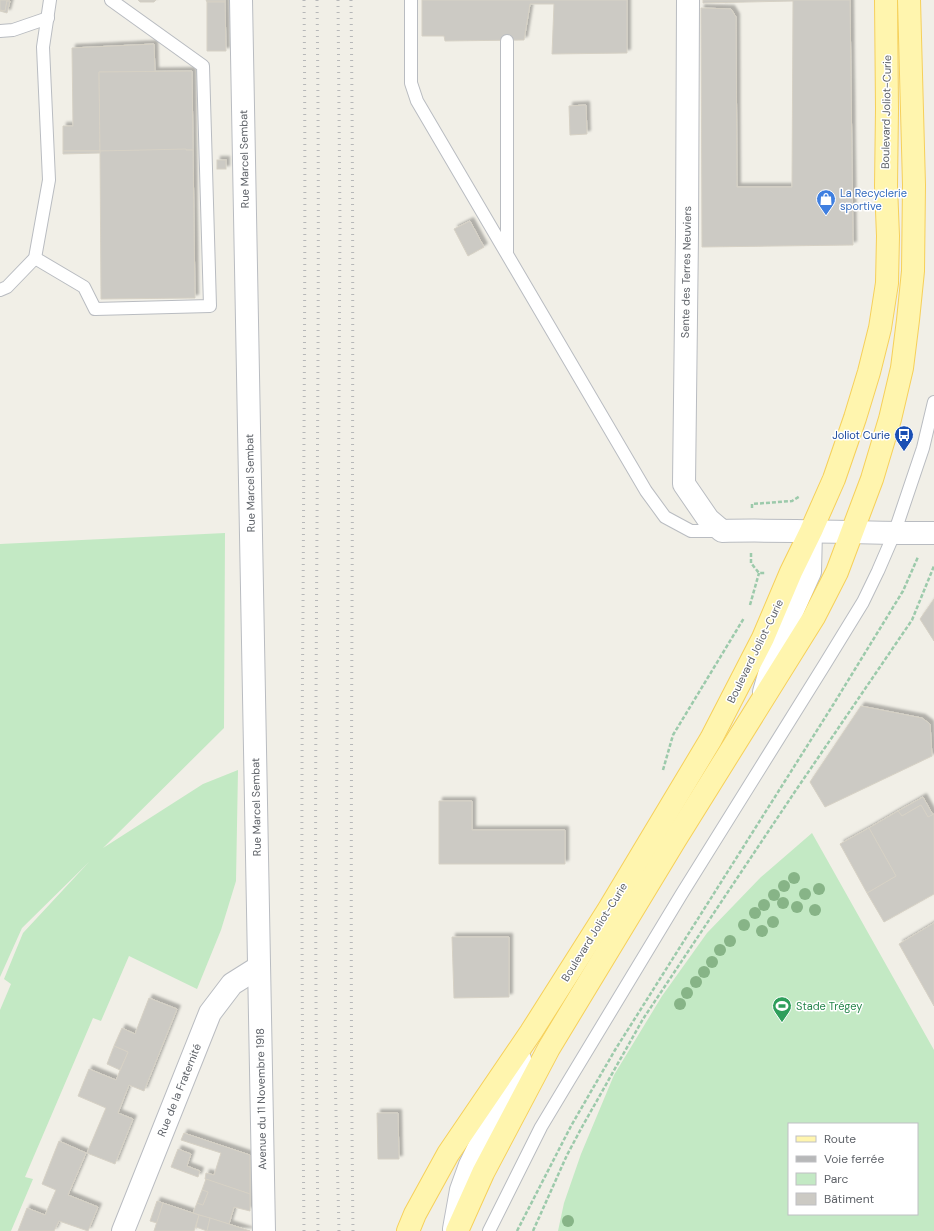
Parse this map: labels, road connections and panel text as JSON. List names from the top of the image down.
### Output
{
  "streets": {
    "main road": ["Boulevard Joliot-Curie"],
    "street": [
      "Rue Marcel Sembat",
      "Sente des Terres Neuviers",
      "Rue de la Fraternité",
      "Avenue du 11 Novembre 1918"
    ]
  },
  "crossings": [
    ["Rue Marcel Sembat", "Rue de la Fraternité"],
    ["Rue Marcel Sembat", "Avenue du 11 Novembre 1918"],
    ["Rue de la Fraternité", "Avenue du 11 Novembre 1918"]
  ],
  "places": {
    "shop": ["La Recyclerie sportive"],
    "bus stop": ["Joliot Curie"],
    "sports": ["Stade Trégey"]
  },
  "legend": [
    "Route",
    "Voie ferrée",
    "Parc",
    "Bâtiment"
  ]
}
